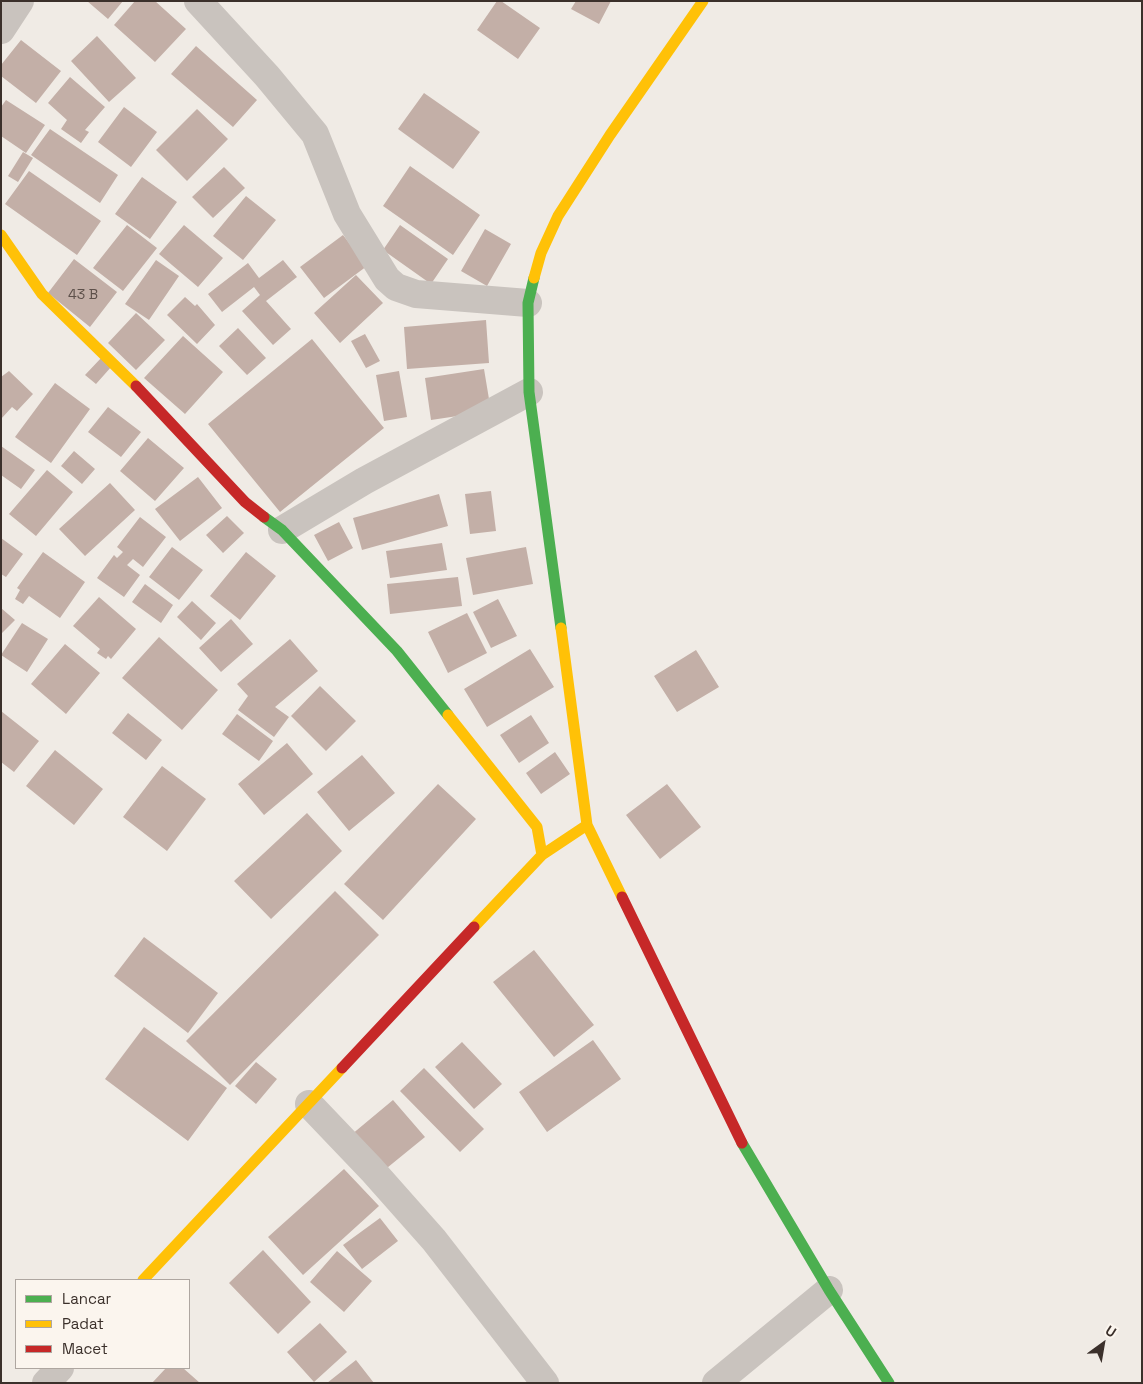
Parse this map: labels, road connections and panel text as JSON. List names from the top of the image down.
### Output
{
  "house_numbers": ["43 B"],
  "legend": ["Lancar", "Padat", "Macet"],
  "north": "top right"
}
